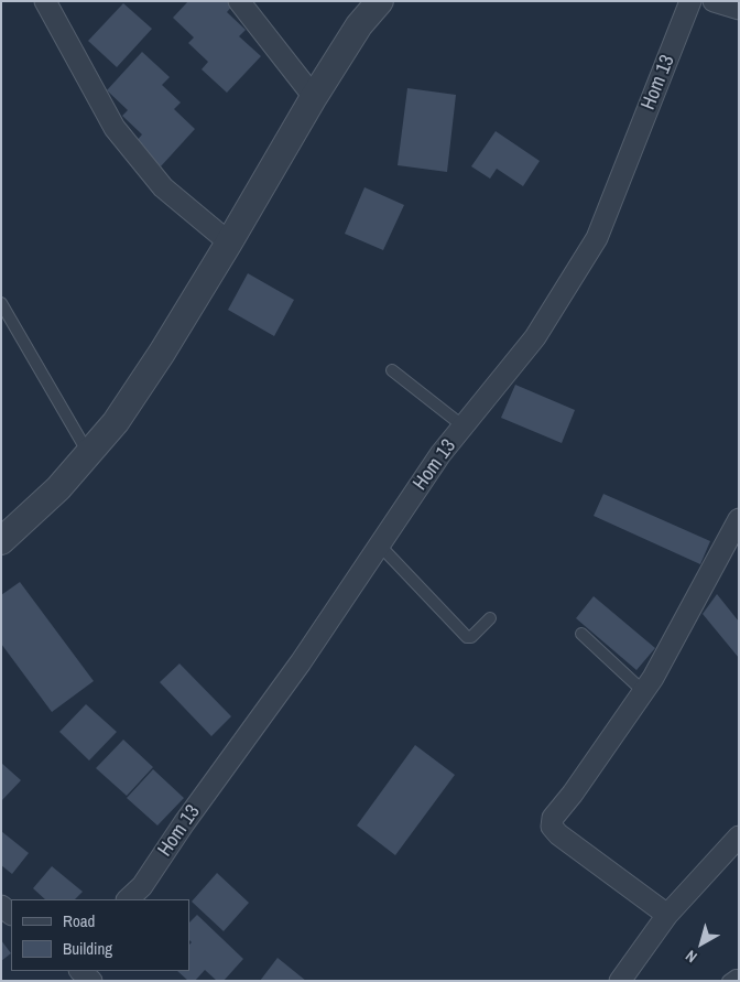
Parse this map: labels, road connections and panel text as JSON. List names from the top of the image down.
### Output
{
  "streets": {
    "street": ["Hom 13"]
  },
  "legend": ["Road", "Building"],
  "north": "bottom left"
}
